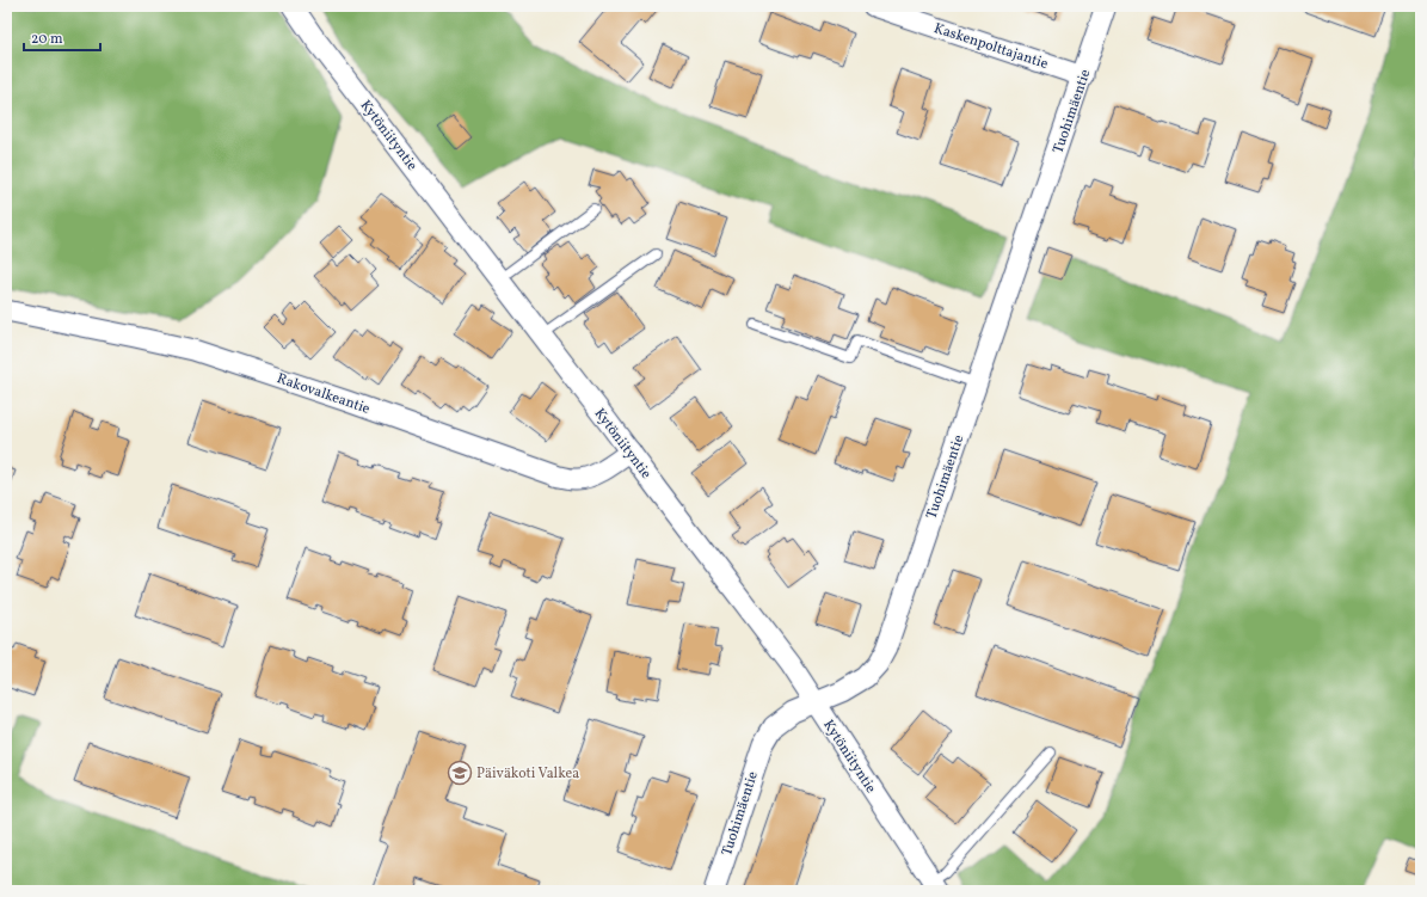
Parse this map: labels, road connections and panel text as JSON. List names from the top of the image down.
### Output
{
  "streets": {
    "street": [
      "Kaskenpolttajantie",
      "Tuohimäentie",
      "Kytöniityntie",
      "Rakovalkeantie"
    ]
  },
  "crossings": [
    ["Kaskenpolttajantie", "Tuohimäentie"],
    ["Tuohimäentie", "Kytöniityntie"],
    ["Kytöniityntie", "Rakovalkeantie"]
  ],
  "places": {
    "school or university": ["Päiväkoti Valkea"]
  },
  "scale_bar": "20 m"
}
